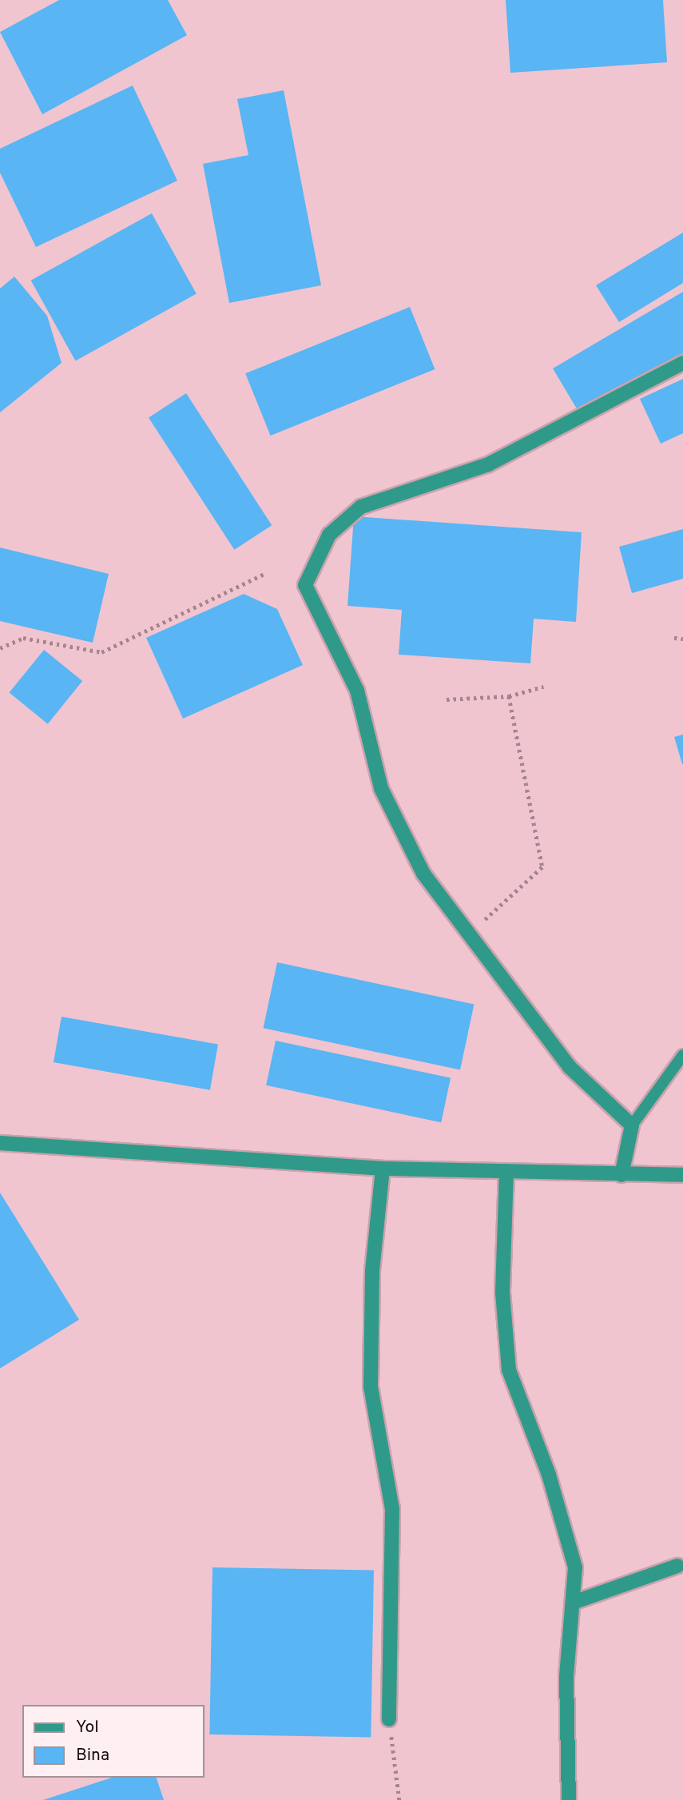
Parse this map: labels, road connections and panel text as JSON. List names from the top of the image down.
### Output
{
  "legend": ["Yol", "Bina"]
}
